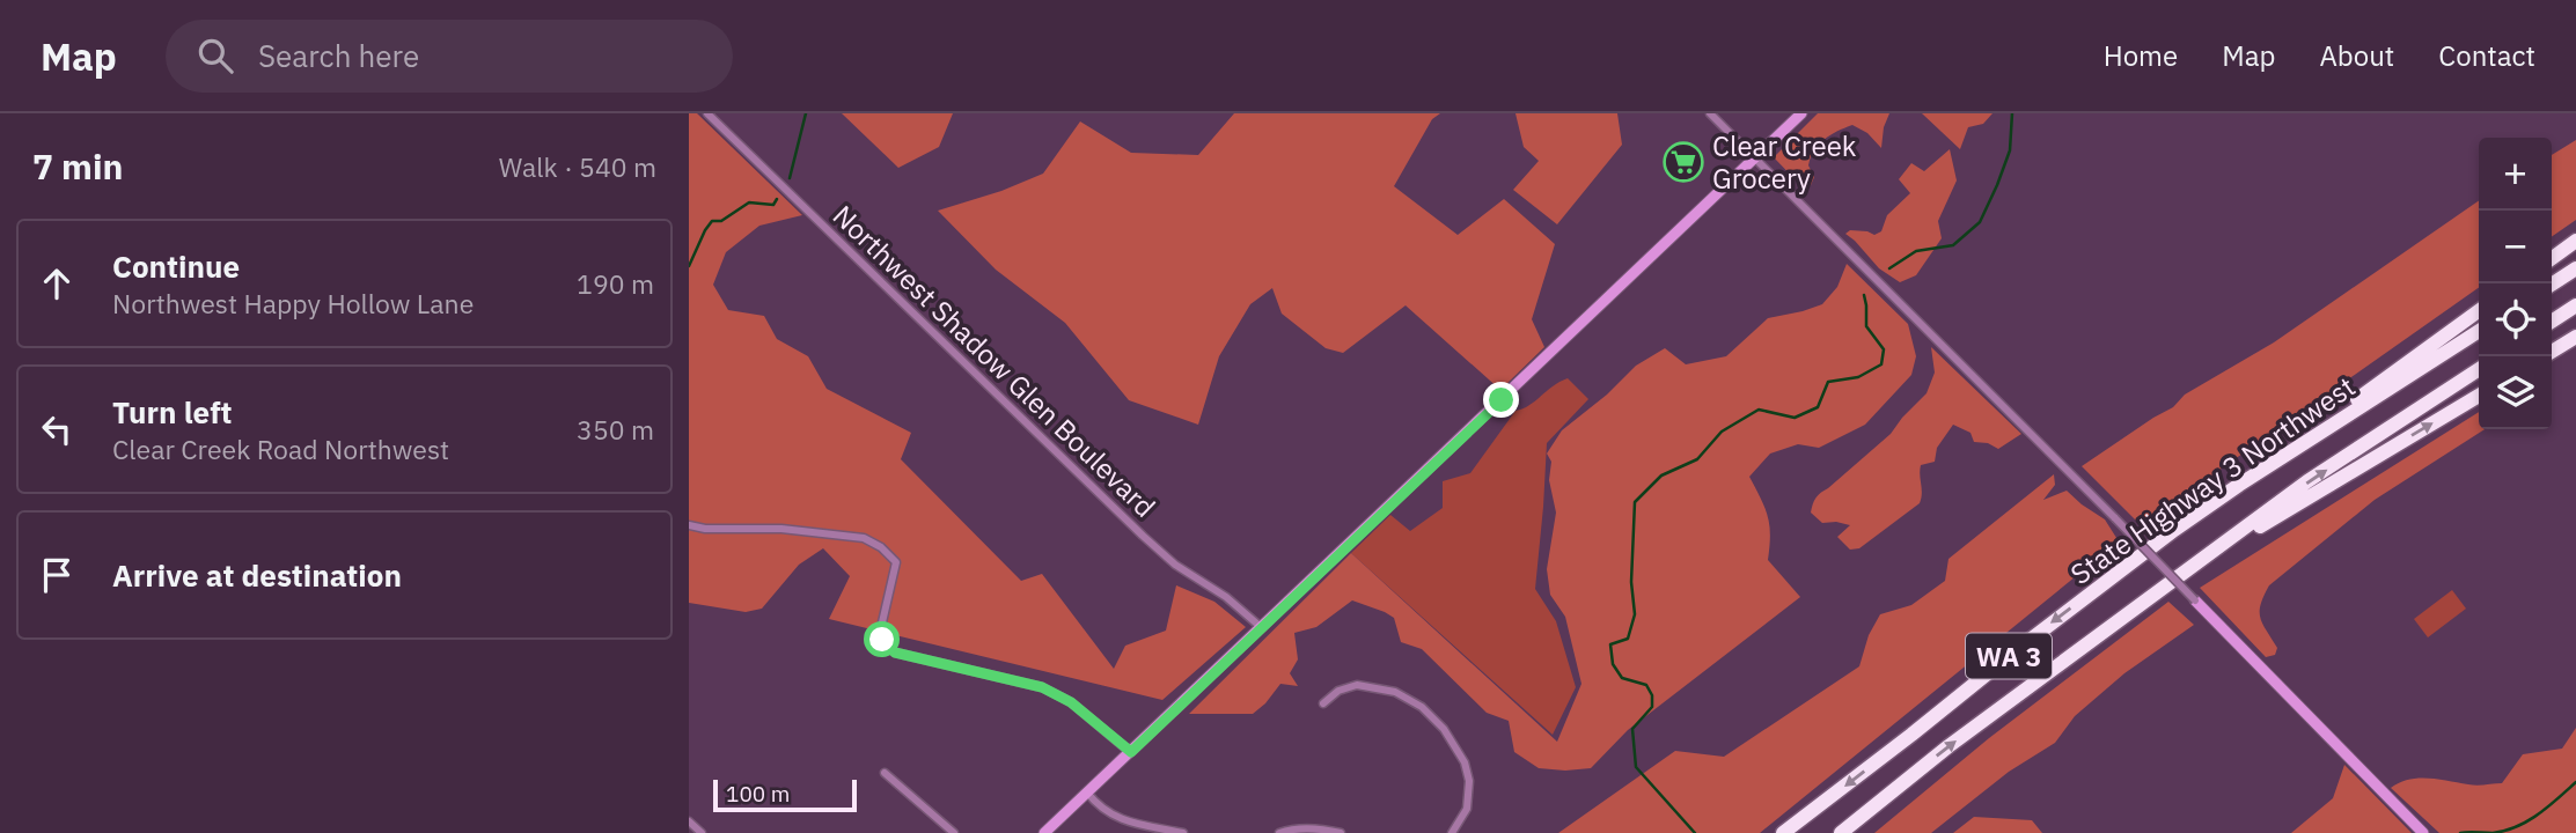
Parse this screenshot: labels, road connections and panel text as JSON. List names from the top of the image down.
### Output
{
  "streets": {
    "highway": ["State Highway 3 Northwest", "WA 3"],
    "street": ["Northwest Shadow Glen Boulevard"]
  },
  "places": {
    "supermarket": ["Clear Creek Grocery"]
  },
  "scale_bar": "100 m",
  "page": {
    "header": "Map",
    "search": "Search here",
    "nav": [
      "Home",
      "Map",
      "About",
      "Contact"
    ],
    "heading": ["7 min", "Walk · 540 m"],
    "map_buttons": ["+", "−"],
    "list": [
      ["Continue", "Northwest Happy Hollow Lane", "190 m"],
      ["Turn left", "Clear Creek Road Northwest", "350 m"],
      "Arrive at destination"
    ],
    "scale": "100 m"
  }
}
